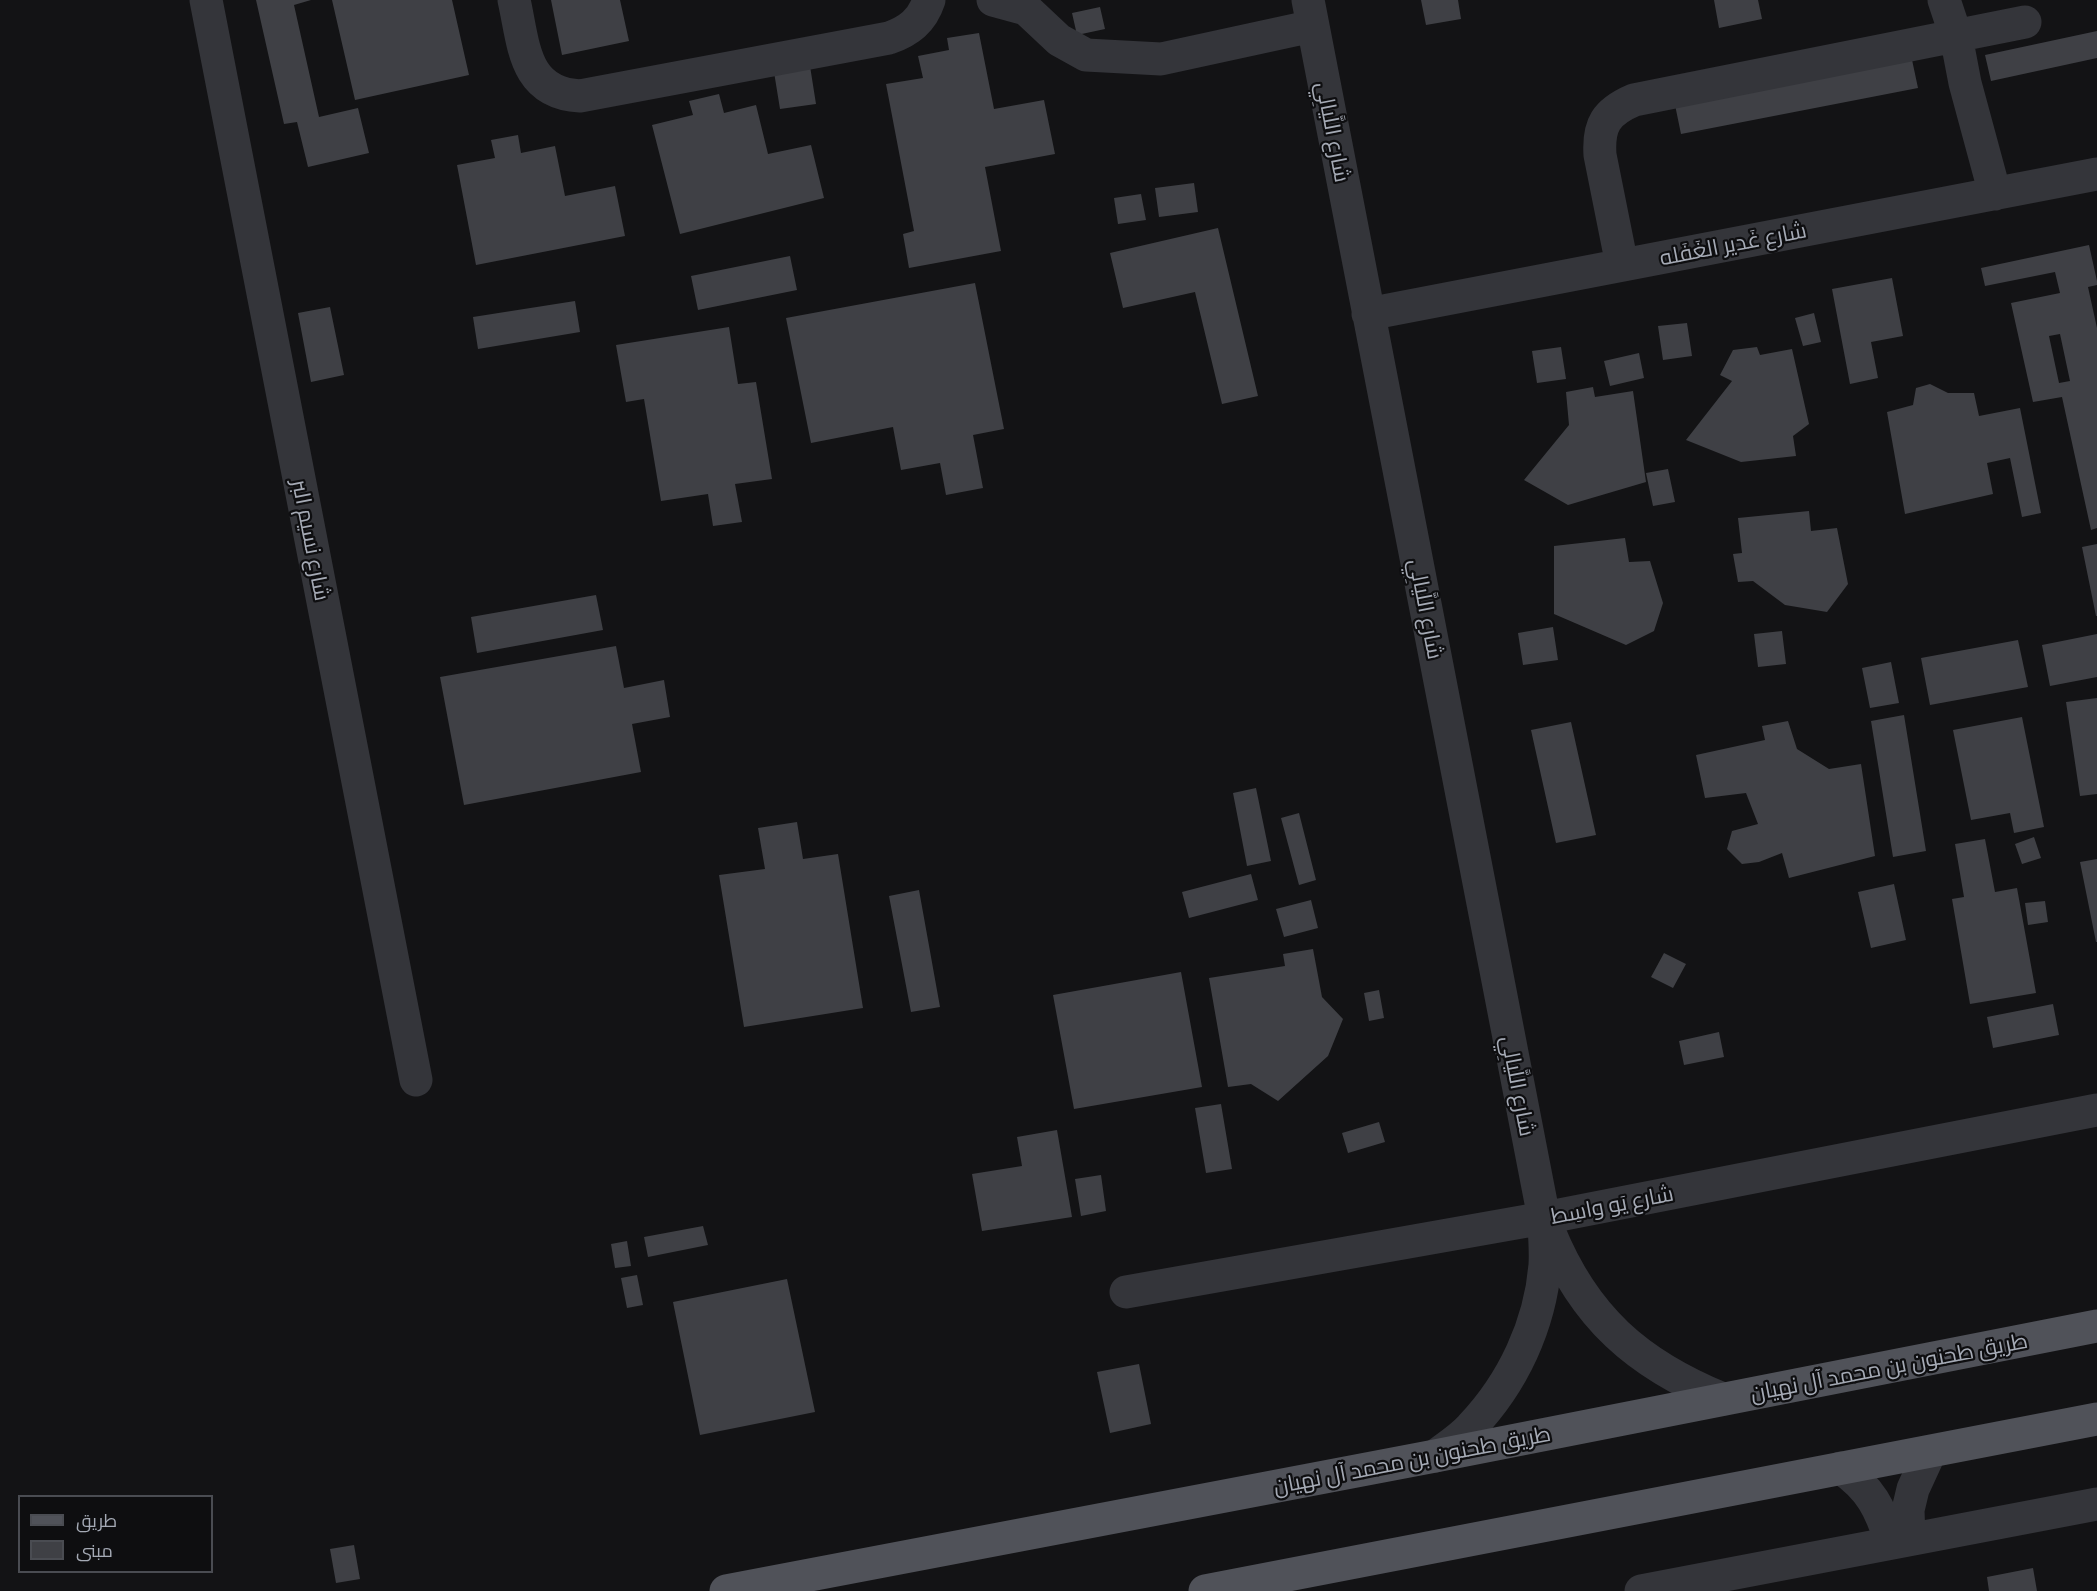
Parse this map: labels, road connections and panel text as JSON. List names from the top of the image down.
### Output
{
  "streets": {
    "main road": ["طريق طحنون بن محمد آل نهيان"],
    "street": [
      "شارع اللَّيالِي",
      "شارع غَدير الغَفَله",
      "شارع نسيم البر",
      "شارع يَو واسِط"
    ]
  },
  "crossings": [
    ["شارع اللَّيالِي", "شارع غَدير الغَفَله"],
    ["شارع اللَّيالِي", "شارع يَو واسِط"],
    ["شارع اللَّيالِي", "طريق طحنون بن محمد آل نهيان"]
  ],
  "legend": ["طريق", "مبنى"]
}
